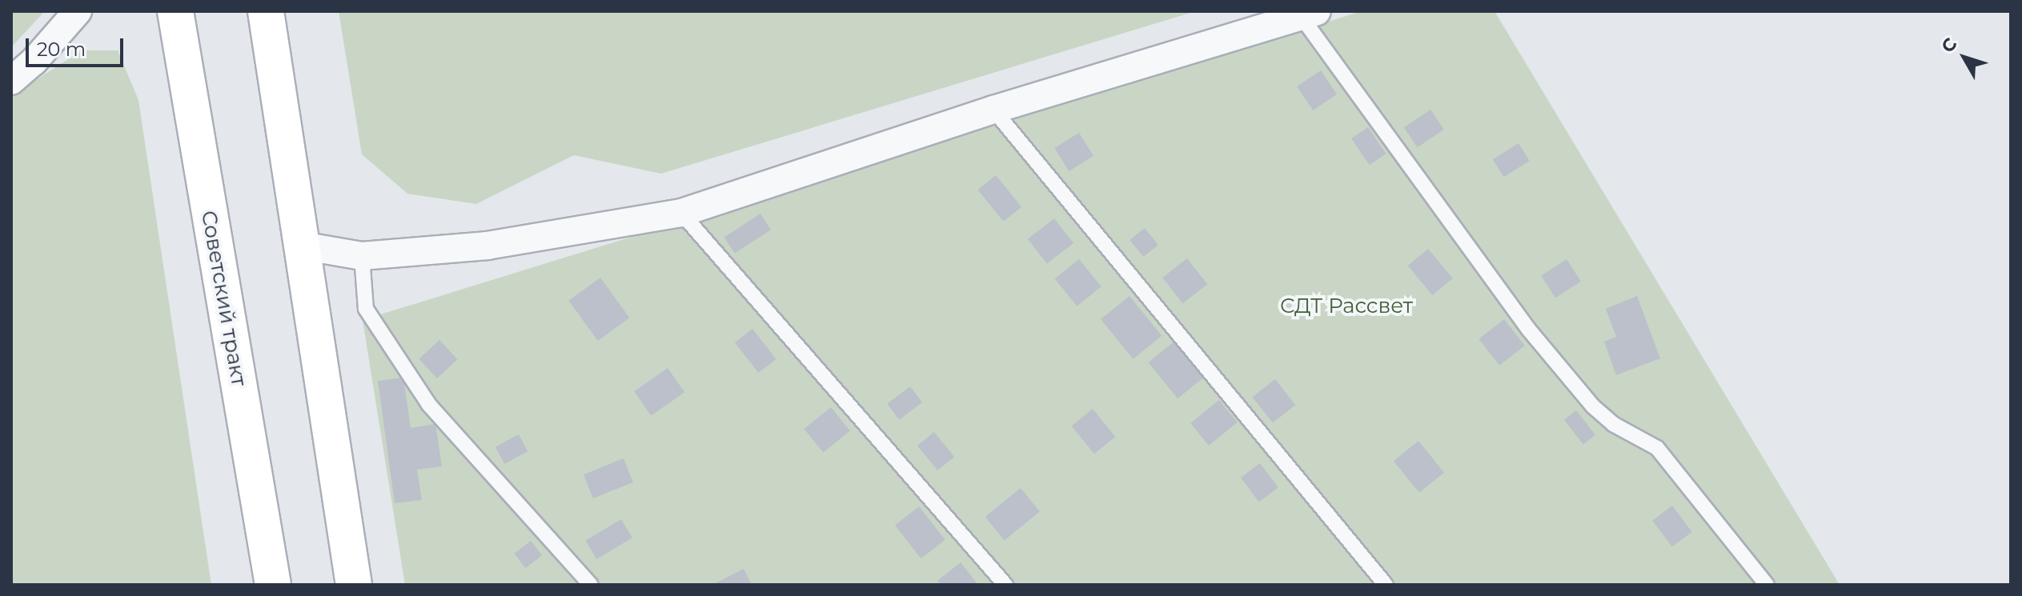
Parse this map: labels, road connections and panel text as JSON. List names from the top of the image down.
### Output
{
  "streets": {
    "highway": ["Советский тракт"]
  },
  "parks": ["СДТ Рассвет"],
  "scale_bar": "20 m",
  "north": "top left"
}
